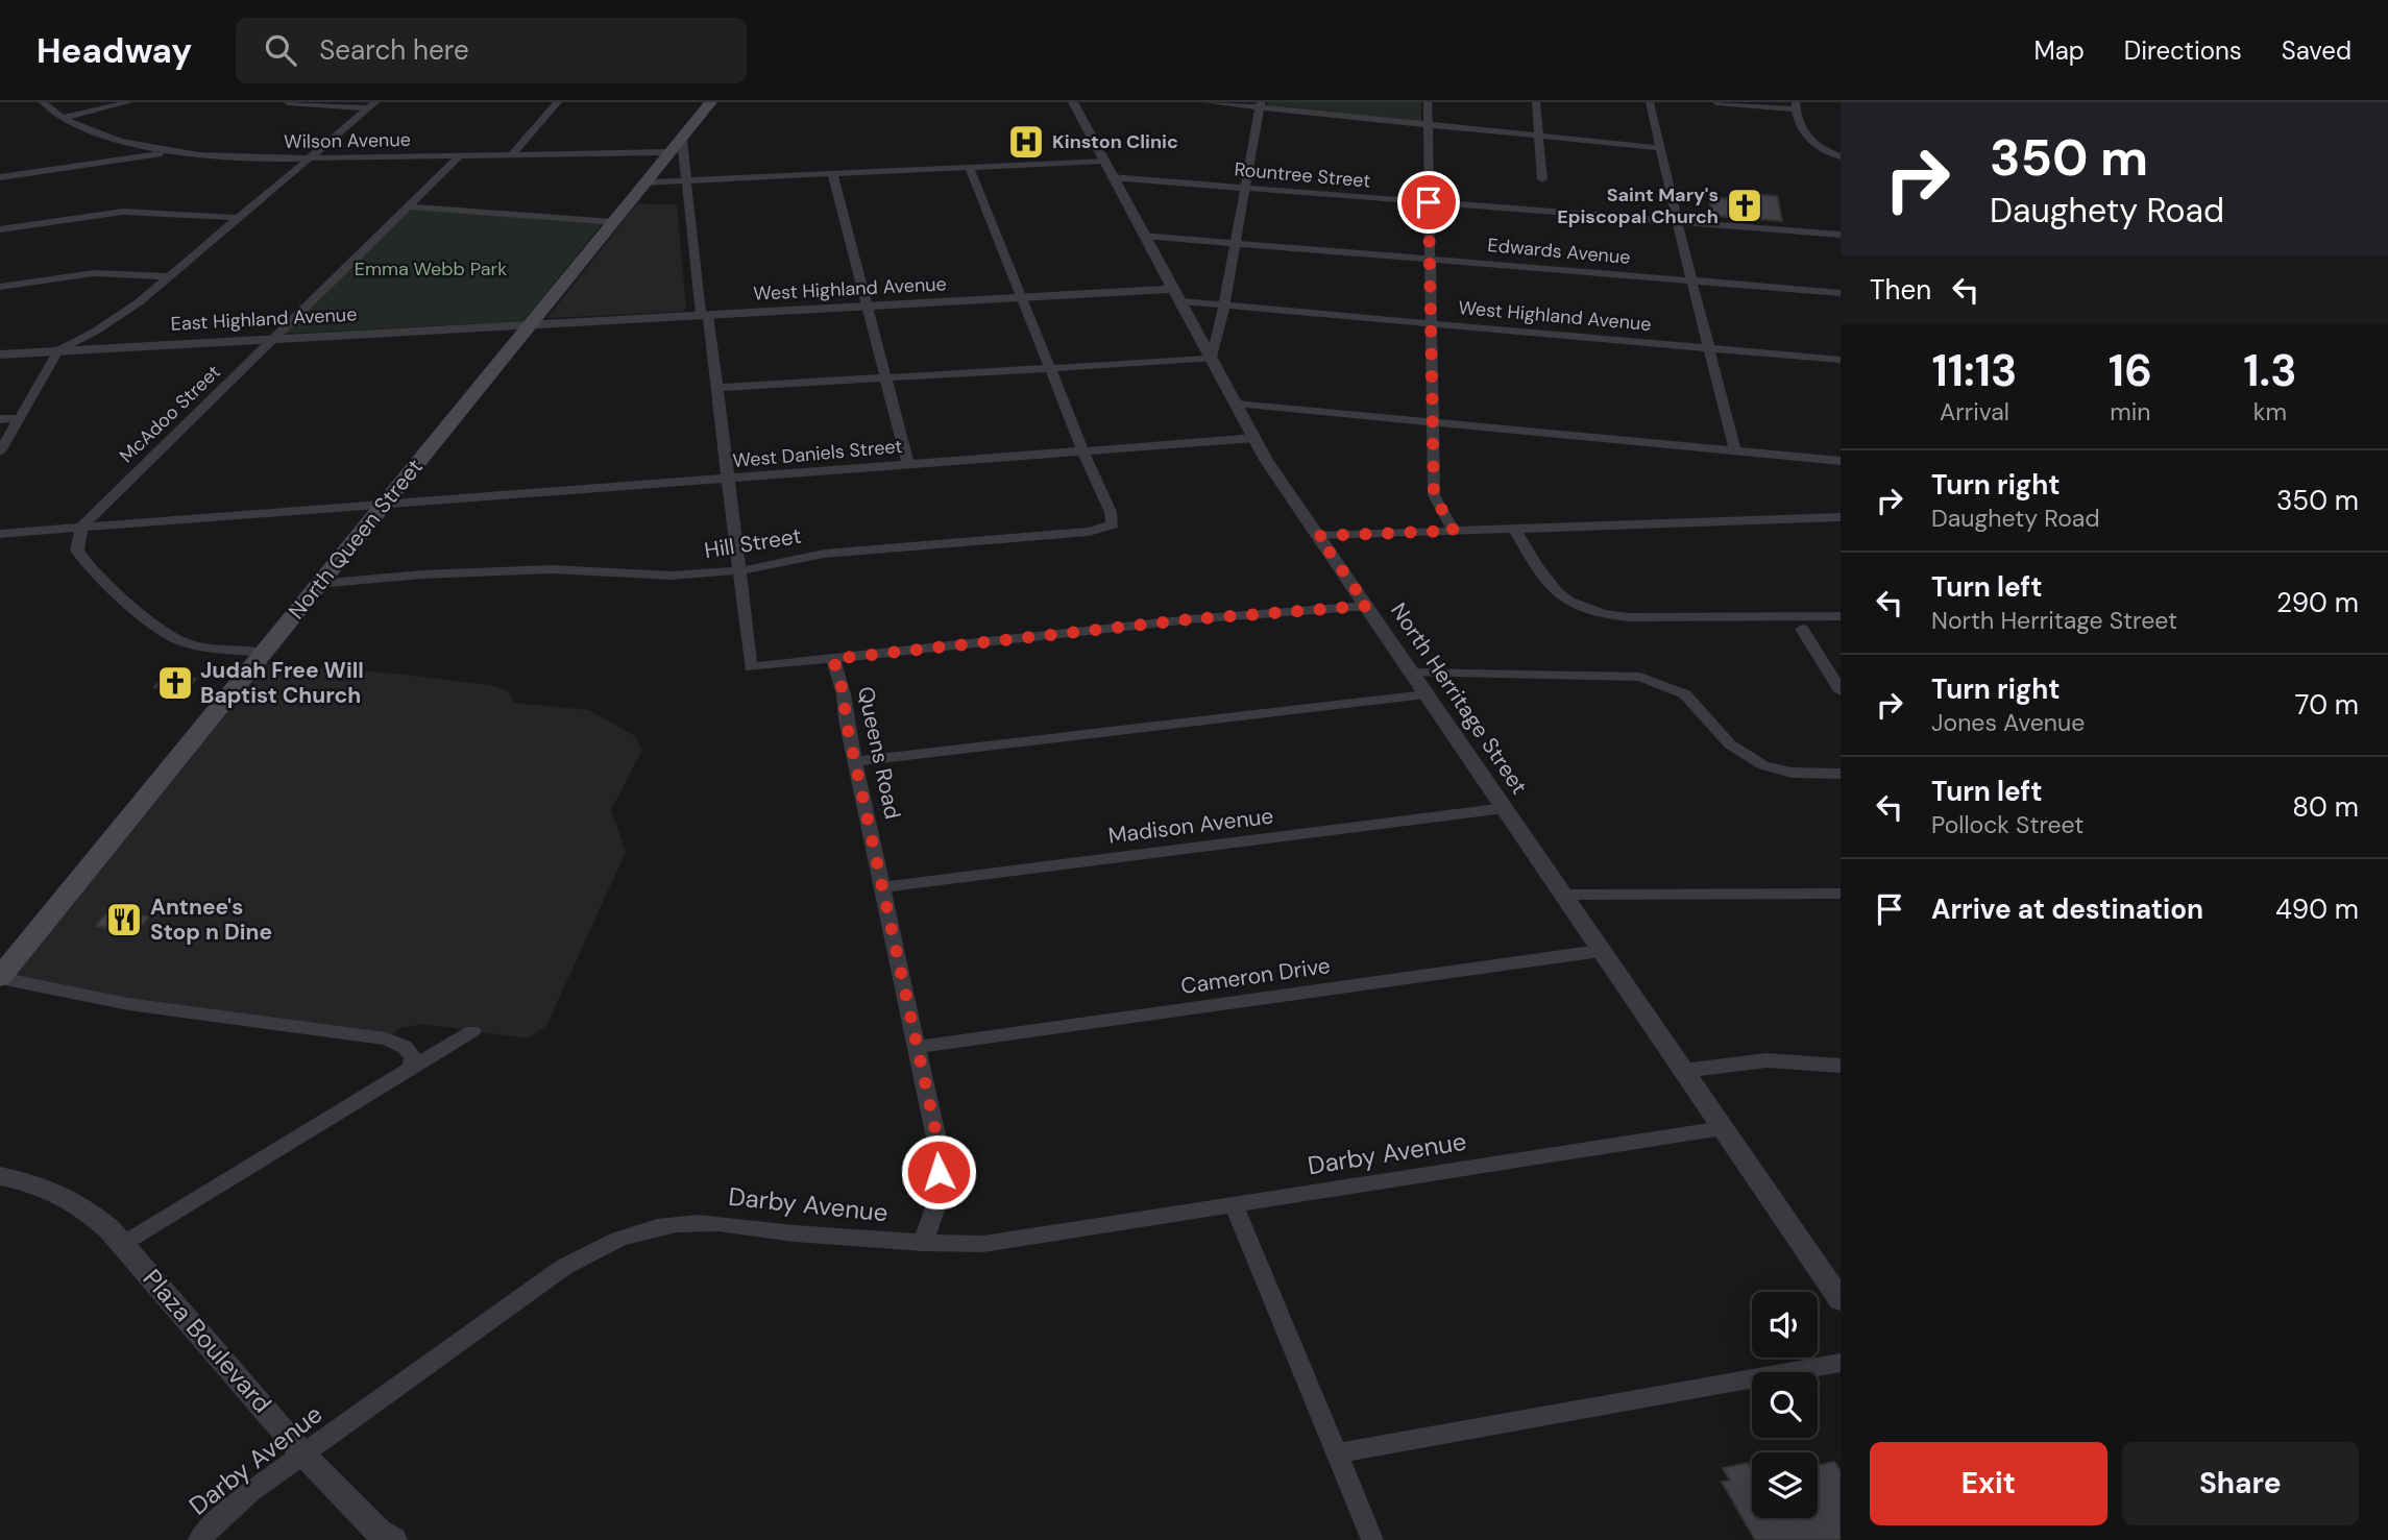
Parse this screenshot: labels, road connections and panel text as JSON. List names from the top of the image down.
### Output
{
  "streets": {
    "main road": ["North Queen Street"],
    "street": [
      "Wilson Avenue",
      "Rountree Street",
      "Edwards Avenue",
      "West Highland Avenue",
      "East Highland Avenue",
      "McAdoo Street",
      "West Daniels Street",
      "Hill Street",
      "North Herritage Street",
      "Queens Road",
      "Madison Avenue",
      "Cameron Drive",
      "Darby Avenue",
      "Plaza Boulevard"
    ]
  },
  "crossings": [
    ["Wilson Avenue", "McAdoo Street"],
    ["Rountree Street", "North Queen Street"],
    ["Rountree Street", "North Herritage Street"],
    ["Edwards Avenue", "North Herritage Street"],
    ["West Highland Avenue", "East Highland Avenue"],
    ["West Highland Avenue", "North Queen Street"],
    ["West Highland Avenue", "North Herritage Street"],
    ["East Highland Avenue", "McAdoo Street"],
    ["East Highland Avenue", "North Queen Street"],
    ["McAdoo Street", "West Daniels Street"],
    ["West Daniels Street", "North Queen Street"],
    ["West Daniels Street", "Hill Street"],
    ["West Daniels Street", "North Herritage Street"],
    ["North Queen Street", "Hill Street"],
    ["North Herritage Street", "Madison Avenue"],
    ["North Herritage Street", "Cameron Drive"],
    ["North Herritage Street", "Darby Avenue"],
    ["Queens Road", "Madison Avenue"],
    ["Queens Road", "Cameron Drive"],
    ["Queens Road", "Darby Avenue"],
    ["Darby Avenue", "Plaza Boulevard"]
  ],
  "parks": ["Emma Webb Park"],
  "places": {
    "hospital": ["Kinston Clinic"],
    "church": ["Saint Mary's Episcopal Church", "Judah Free Will Baptist Church"],
    "restaurant": ["Antnee's Stop n Dine"]
  },
  "page": {
    "header": "Headway",
    "search": "Search here",
    "nav": ["Map", "Directions", "Saved"],
    "turn": ["350 m", "Daughety Road"],
    "then": "Then",
    "eta": [
      "11:13",
      "Arrival",
      "16",
      "min",
      "1.3",
      "km"
    ],
    "list": [
      {
        "name": "Turn right",
        "note": "Daughety Road",
        "value": "350 m"
      },
      {
        "name": "Turn left",
        "note": "North Herritage Street",
        "value": "290 m"
      },
      {
        "name": "Turn right",
        "note": "Jones Avenue",
        "value": "70 m"
      },
      {
        "name": "Turn left",
        "note": "Pollock Street",
        "value": "80 m"
      },
      {
        "name": "Arrive at destination",
        "value": "490 m"
      }
    ],
    "buttons": ["Exit", "Share"]
  }
}
